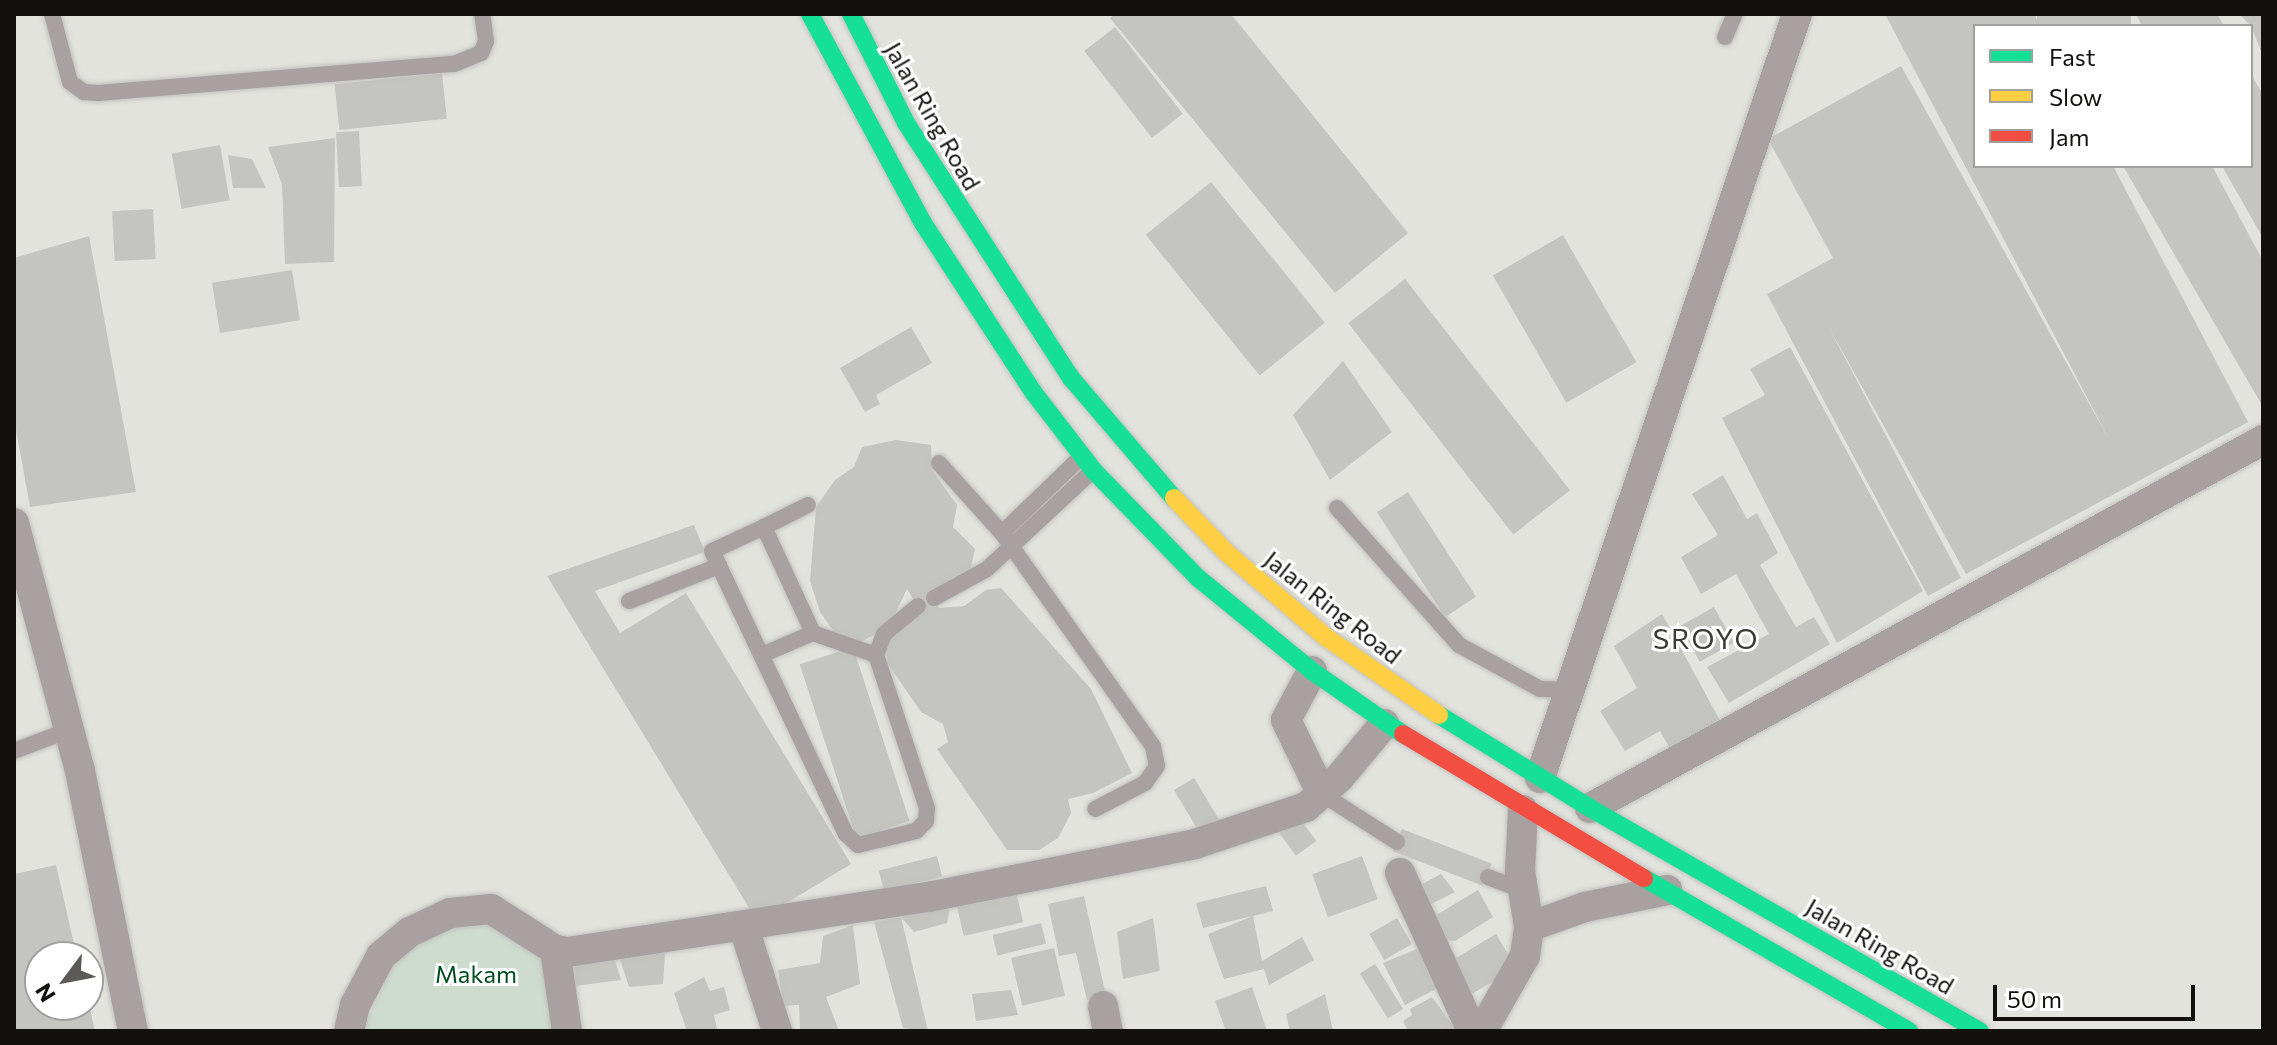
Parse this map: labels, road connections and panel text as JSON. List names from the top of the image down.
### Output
{
  "streets": {
    "highway": ["Jalan Ring Road"]
  },
  "districts": ["SROYO"],
  "parks": ["Makam"],
  "legend": ["Fast", "Slow", "Jam"],
  "scale_bar": "50 m",
  "north": "bottom left"
}
